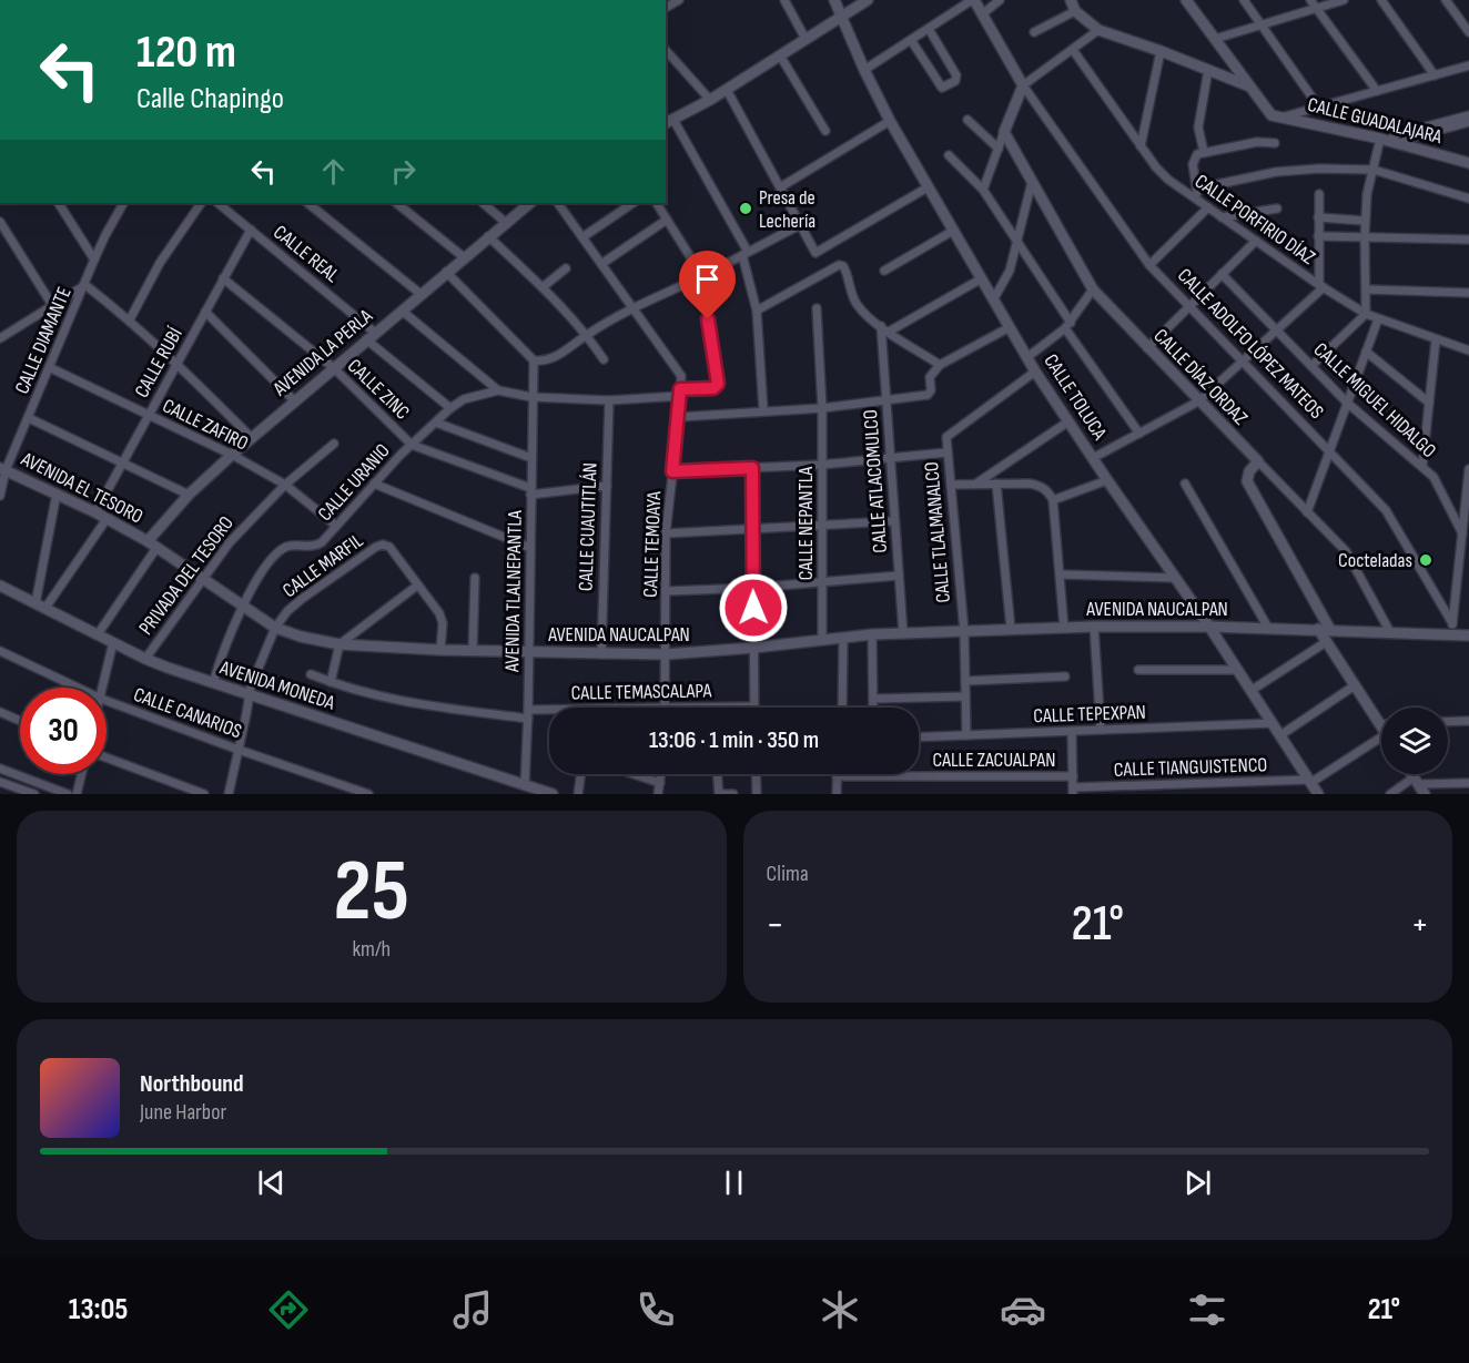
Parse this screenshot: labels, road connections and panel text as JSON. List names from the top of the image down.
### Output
{
  "streets": {
    "main road": [
      "CALLE GUADALAJARA",
      "CALLE ADOLFO LÓPEZ MATEOS",
      "AVENIDA LA PERLA",
      "CALLE DÍAZ ORDAZ",
      "CALLE TOLUCA",
      "AVENIDA EL TESORO",
      "AVENIDA NAUCALPAN",
      "AVENIDA MONEDA"
    ],
    "street": [
      "CALLE PORFIRIO DÍAZ",
      "CALLE REAL",
      "CALLE DIAMANTE",
      "CALLE RUBÍ",
      "CALLE ZINC",
      "CALLE MIGUEL HIDALGO",
      "CALLE ZAFIRO",
      "CALLE ATLACOMULCO",
      "CALLE URANIO",
      "CALLE NEPANTLA",
      "CALLE CUAUTITLÁN",
      "CALLE TLALMANALCO",
      "CALLE TEMOAYA",
      "CALLE MARFIL",
      "PRIVADA DEL TESORO",
      "AVENIDA TLALNEPANTLA",
      "CALLE TEMASCALAPA",
      "CALLE CANARIOS",
      "CALLE TEPEXPAN",
      "CALLE ZACUALPAN",
      "CALLE TIANGUISTENCO"
    ]
  },
  "crossings": [
    ["CALLE REAL", "AVENIDA LA PERLA"],
    ["CALLE REAL", "CALLE RUBÍ"],
    ["CALLE DIAMANTE", "CALLE ZAFIRO"],
    ["CALLE DIAMANTE", "AVENIDA EL TESORO"],
    ["CALLE ADOLFO LÓPEZ MATEOS", "AVENIDA NAUCALPAN"],
    ["AVENIDA LA PERLA", "CALLE ZINC"],
    ["AVENIDA LA PERLA", "CALLE ZAFIRO"],
    ["AVENIDA LA PERLA", "AVENIDA EL TESORO"],
    ["AVENIDA LA PERLA", "AVENIDA NAUCALPAN"],
    ["CALLE RUBÍ", "CALLE ZINC"],
    ["CALLE RUBÍ", "CALLE ZAFIRO"],
    ["CALLE RUBÍ", "AVENIDA EL TESORO"],
    ["CALLE DÍAZ ORDAZ", "AVENIDA NAUCALPAN"],
    ["CALLE ZINC", "CALLE URANIO"],
    ["CALLE ZINC", "AVENIDA TLALNEPANTLA"],
    ["CALLE TOLUCA", "CALLE TLALMANALCO"],
    ["CALLE TOLUCA", "AVENIDA NAUCALPAN"],
    ["CALLE TOLUCA", "CALLE TEPEXPAN"],
    ["CALLE TOLUCA", "CALLE TIANGUISTENCO"],
    ["CALLE ZAFIRO", "CALLE URANIO"],
    ["CALLE ZAFIRO", "PRIVADA DEL TESORO"],
    ["CALLE ATLACOMULCO", "AVENIDA NAUCALPAN"],
    ["CALLE URANIO", "AVENIDA NAUCALPAN"],
    ["CALLE URANIO", "AVENIDA MONEDA"],
    ["AVENIDA EL TESORO", "AVENIDA NAUCALPAN"],
    ["CALLE NEPANTLA", "AVENIDA NAUCALPAN"],
    ["CALLE CUAUTITLÁN", "AVENIDA NAUCALPAN"],
    ["CALLE TLALMANALCO", "AVENIDA NAUCALPAN"],
    ["CALLE TLALMANALCO", "CALLE TEPEXPAN"],
    ["CALLE TEMOAYA", "AVENIDA NAUCALPAN"],
    ["CALLE MARFIL", "AVENIDA NAUCALPAN"],
    ["CALLE MARFIL", "AVENIDA MONEDA"],
    ["CALLE MARFIL", "CALLE CANARIOS"],
    ["PRIVADA DEL TESORO", "AVENIDA NAUCALPAN"],
    ["PRIVADA DEL TESORO", "AVENIDA MONEDA"],
    ["AVENIDA TLALNEPANTLA", "AVENIDA NAUCALPAN"],
    ["AVENIDA TLALNEPANTLA", "AVENIDA MONEDA"],
    ["AVENIDA TLALNEPANTLA", "CALLE TEMASCALAPA"]
  ],
  "places": ["Presa de Lechería", "Cocteladas"],
  "page": {
    "turn": ["120 m", "Calle Chapingo"],
    "limit": "30",
    "trip": "13:06 · 1 min · 350 m",
    "tile": [
      ["25", "km/h"],
      "Clima"
    ],
    "heat": ["−", "21°", "+"],
    "song": ["Northbound", "June Harbor"],
    "tabs": ["13:05", "21°"]
  }
}
